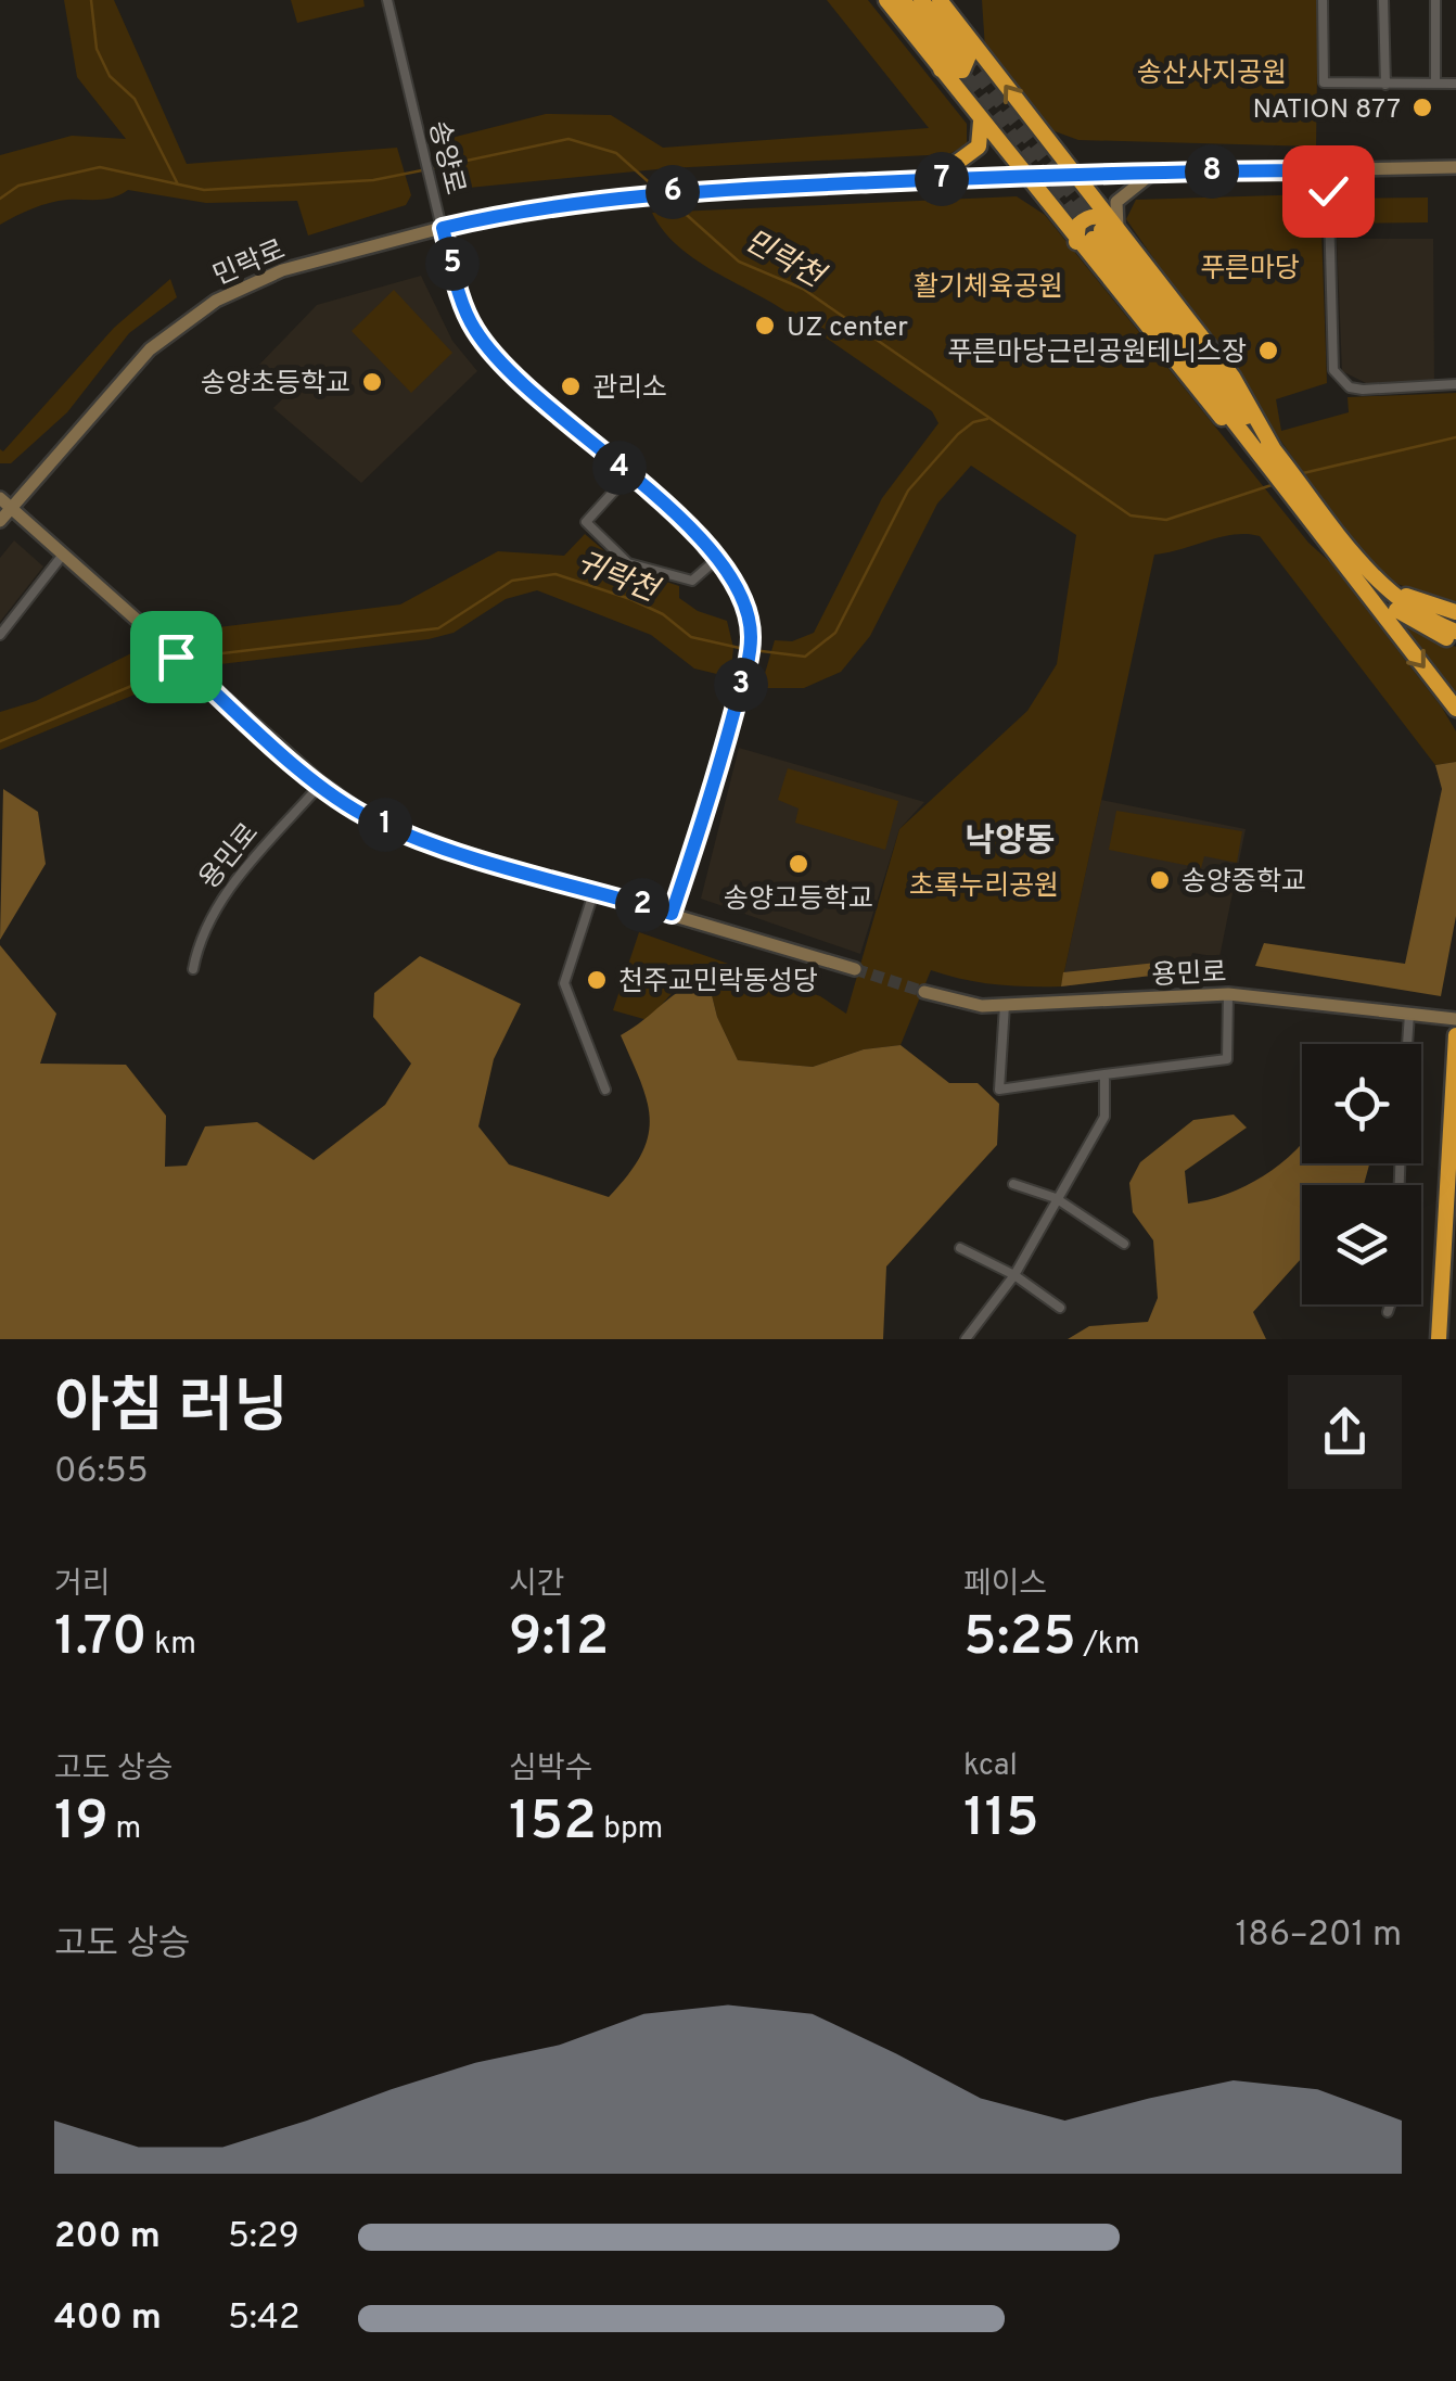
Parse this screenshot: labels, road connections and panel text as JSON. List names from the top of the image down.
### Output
{
  "streets": {
    "main road": ["민락로", "용민로"],
    "street": ["송양로"]
  },
  "crossings": [
    ["송양로", "민락로"]
  ],
  "districts": ["낙양동"],
  "water": ["민락천", "귀락천"],
  "parks": [
    "송산사지공원",
    "푸른마당",
    "활기체육공원",
    "초록누리공원"
  ],
  "places": [
    "NATION 877",
    "UZ center",
    "푸른마당근린공원테니스장",
    "송양초등학교",
    "관리소",
    "송양고등학교",
    "송양중학교",
    "천주교민락동성당"
  ],
  "page": {
    "pins": [
      "8",
      "7",
      "6",
      "5",
      "4",
      "3",
      "1",
      "2"
    ],
    "heading": ["아침 러닝", "06:55"],
    "stats": [
      ["거리", "1.70 km"],
      ["시간", "9:12"],
      ["페이스", "5:25 /km"],
      ["고도 상승", "19 m"],
      ["심박수", "152 bpm"],
      ["kcal", "115"]
    ],
    "chart": ["고도 상승", "186–201 m"],
    "list": [
      {
        "name": "200 m",
        "note": "5:29"
      },
      {
        "name": "400 m",
        "note": "5:42"
      }
    ]
  }
}
